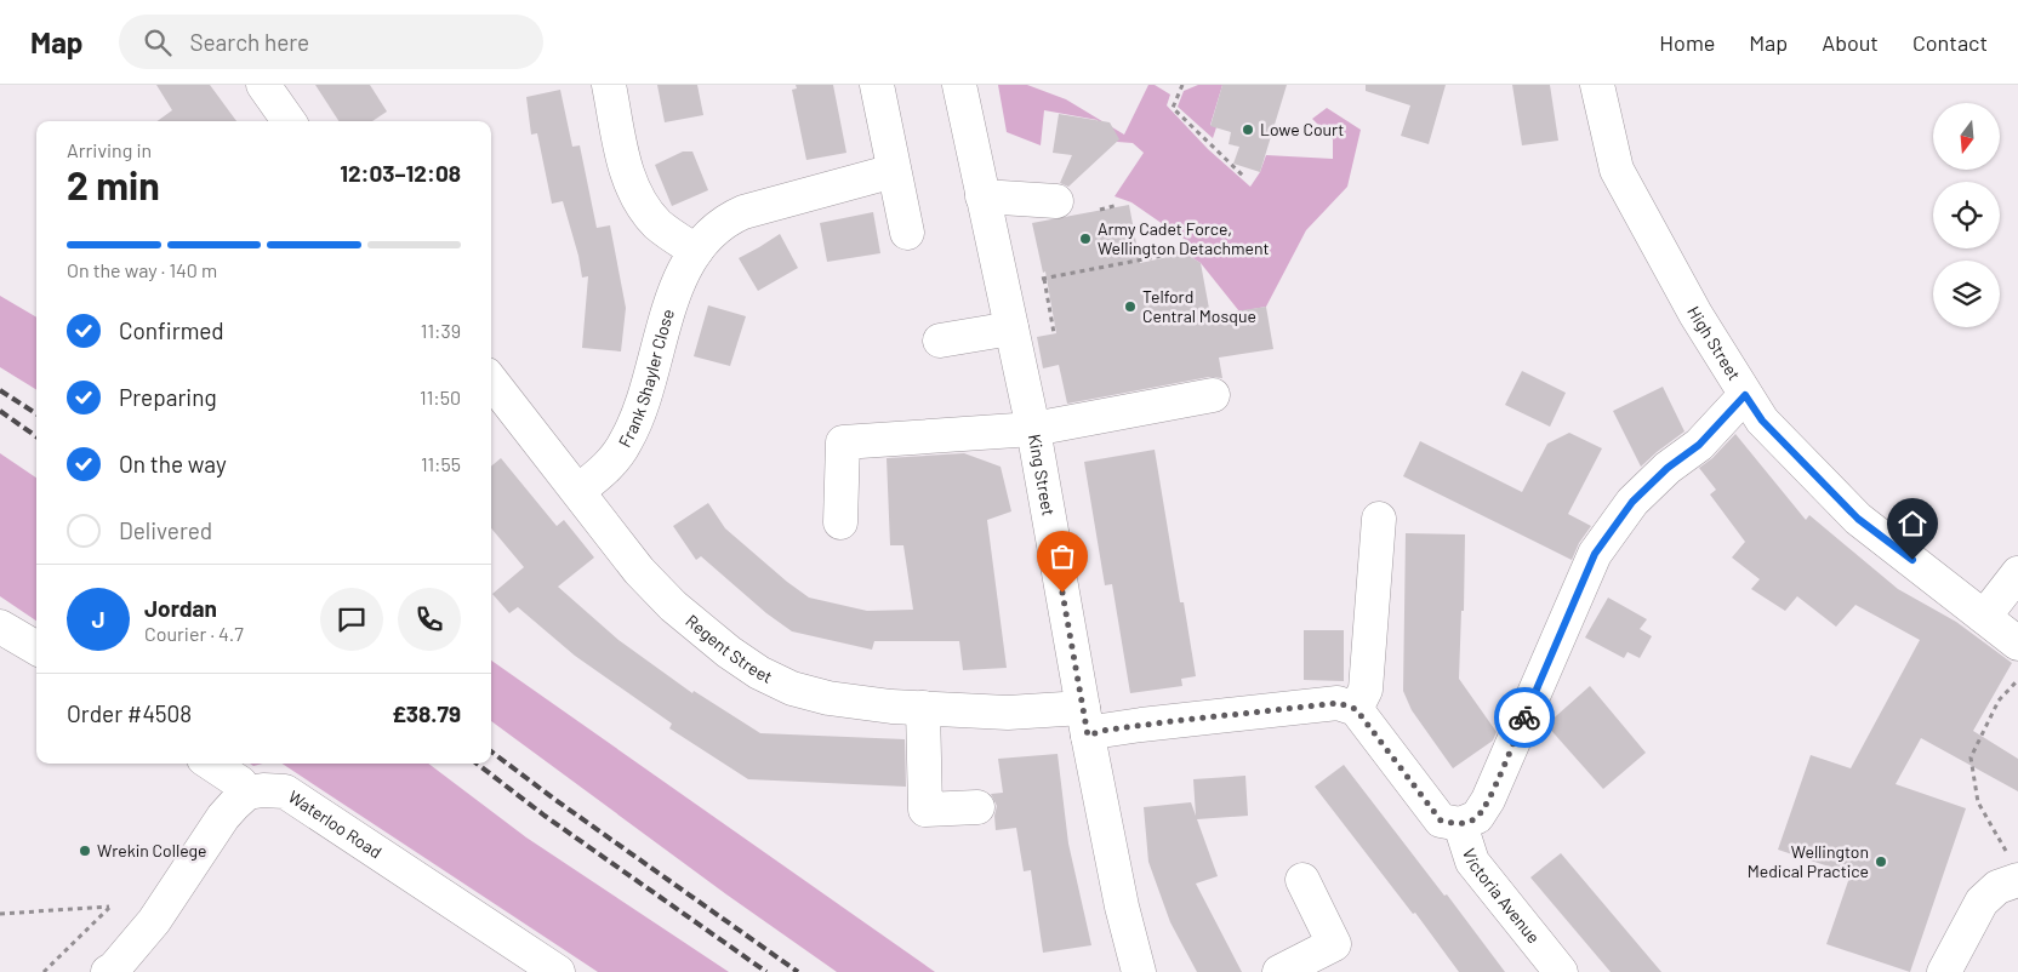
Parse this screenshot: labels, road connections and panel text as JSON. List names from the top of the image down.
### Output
{
  "streets": {
    "street": [
      "High Street",
      "Frank Shayler Close",
      "King Street",
      "Regent Street",
      "Waterloo Road",
      "Victoria Avenue"
    ]
  },
  "crossings": [
    ["Frank Shayler Close", "Regent Street"],
    ["King Street", "Regent Street"]
  ],
  "places": [
    "Lowe Court",
    "Army Cadet Force, Wellington Detachment",
    "Telford Central Mosque",
    "Wrekin College",
    "Wellington Medical Practice"
  ],
  "north": "bottom",
  "page": {
    "header": "Map",
    "search": "Search here",
    "nav": [
      "Home",
      "Map",
      "About",
      "Contact"
    ],
    "heading": ["2 min", "Arriving in", "12:03–12:08"],
    "panel": [
      "Jordan",
      "Courier · 4.7",
      "Order #4508",
      "£38.79"
    ],
    "bar": "On the way · 140 m",
    "list": [
      ["Confirmed", "11:39"],
      ["Preparing", "11:50"],
      ["On the way", "11:55"],
      "Delivered"
    ],
    "round": "J"
  }
}
